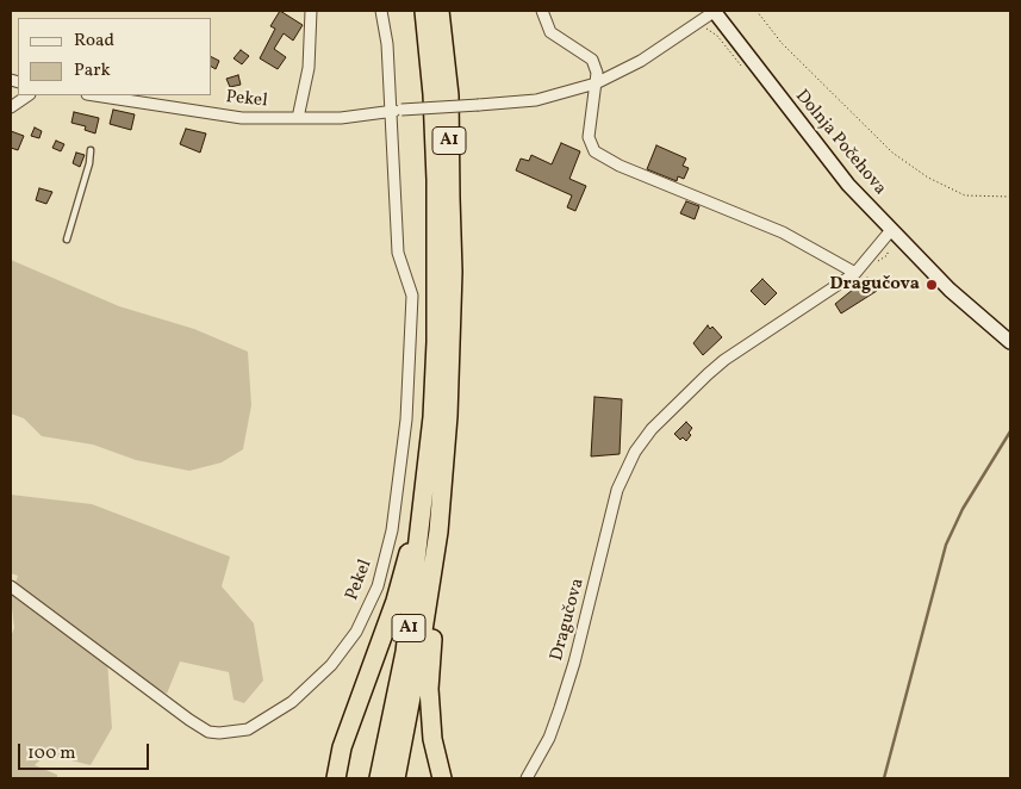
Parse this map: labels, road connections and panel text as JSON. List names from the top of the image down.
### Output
{
  "streets": {
    "highway": ["A1"],
    "main road": ["Dolnja Počehova"],
    "street": ["Pekel", "Dragučova"]
  },
  "crossings": [
    ["Pekel", "Dolnja Počehova"],
    ["Dolnja Počehova", "Dragučova"]
  ],
  "places": ["Dragučova"],
  "legend": ["Road", "Park"],
  "scale_bar": "100 m"
}
